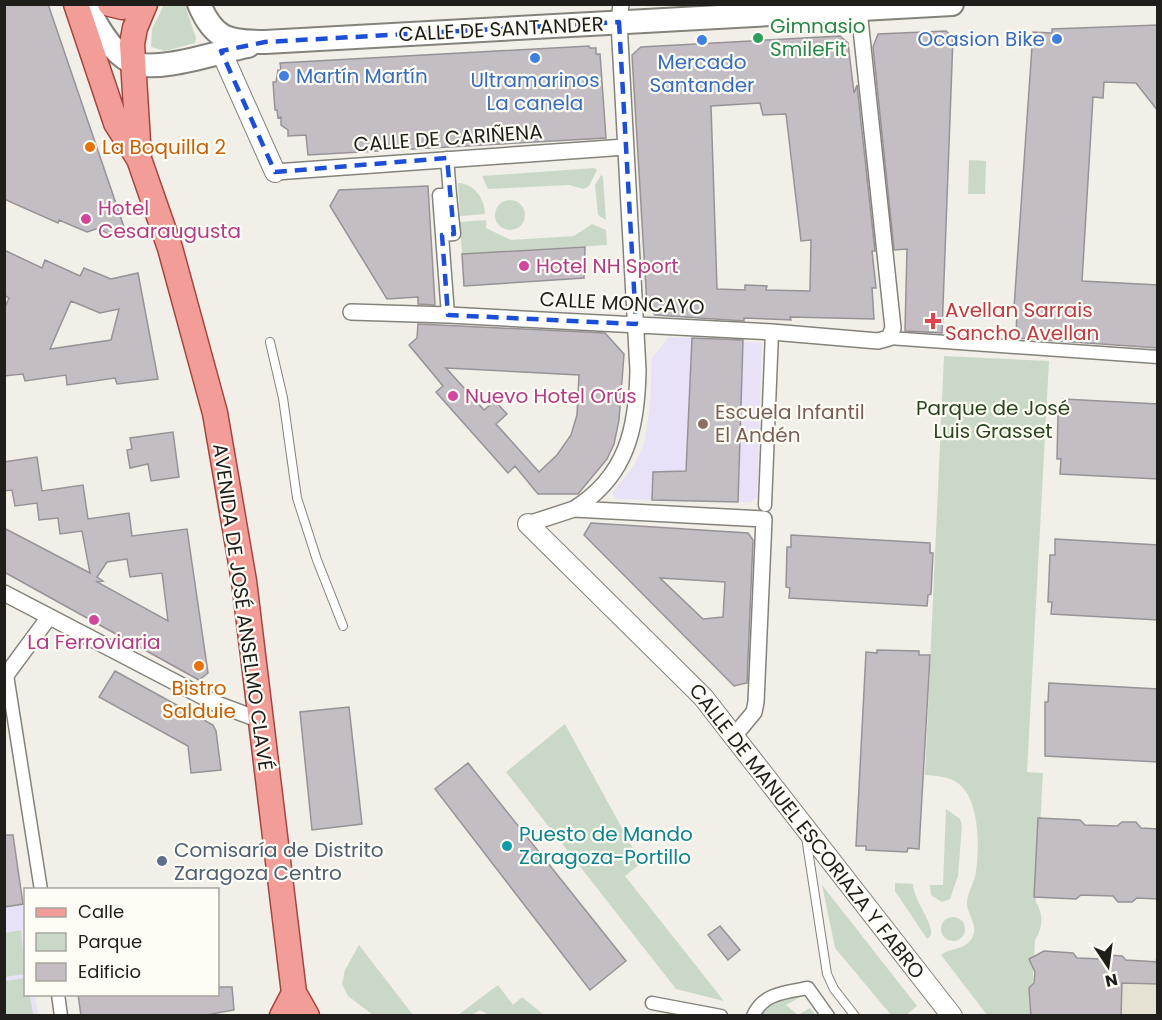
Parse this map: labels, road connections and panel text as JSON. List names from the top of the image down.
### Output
{
  "streets": {
    "main road": ["CALLE DE SANTANDER", "AVENIDA DE JOSÉ ANSELMO CLAVÉ"],
    "street": ["CALLE DE CARIÑENA", "CALLE MONCAYO", "CALLE DE MANUEL ESCORIAZA Y FABRO"]
  },
  "crossings": [
    ["CALLE DE SANTANDER", "AVENIDA DE JOSÉ ANSELMO CLAVÉ"]
  ],
  "parks": ["Parque de José Luis Grasset"],
  "places": {
    "other": [
      "Gimnasio SmileFit",
      "Ocasion Bike",
      "Mercado Santander",
      "Ultramarinos La canela",
      "Martín Martín",
      "La Boquilla 2",
      "Hotel Cesaraugusta",
      "Hotel NH Sport",
      "Nuevo Hotel Orús",
      "Escuela Infantil El Andén",
      "La Ferroviaria",
      "Bistro Salduie",
      "Puesto de Mando Zaragoza-Portillo",
      "Comisaría de Distrito Zaragoza Centro"
    ],
    "health": ["Avellan Sarrais Sancho Avellan"]
  },
  "legend": ["Calle", "Parque", "Edificio"],
  "north": "bottom"
}
